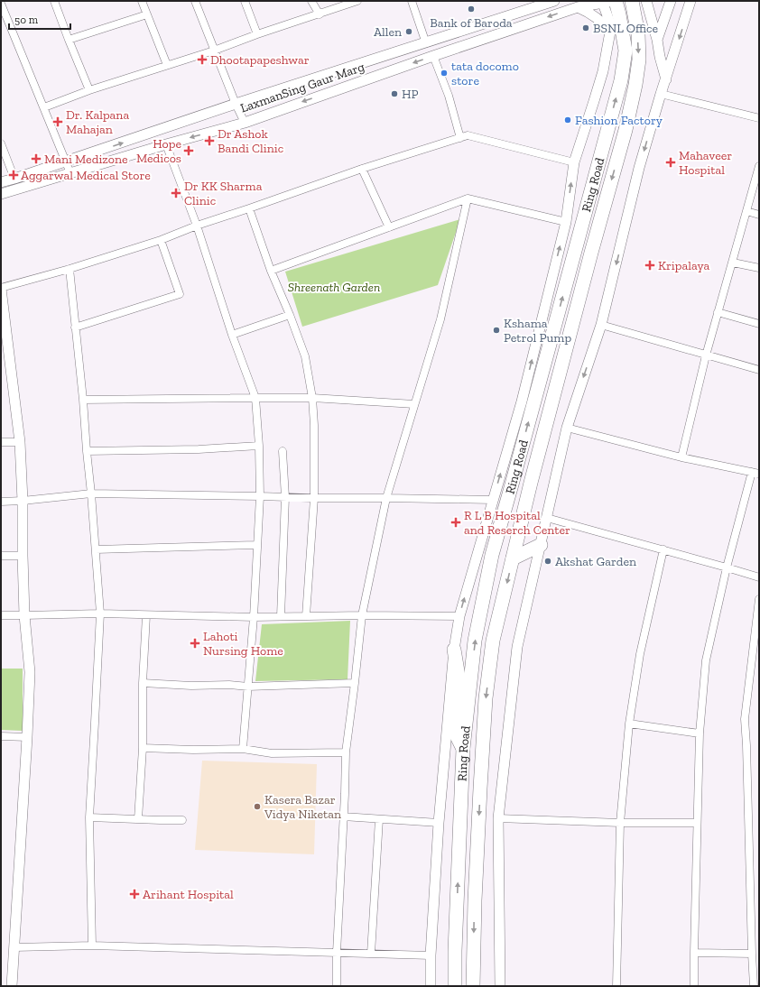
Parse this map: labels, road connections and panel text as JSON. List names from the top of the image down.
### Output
{
  "streets": {
    "highway": ["Ring Road"],
    "street": ["LaxmanSing Gaur Marg"]
  },
  "crossings": [
    ["LaxmanSing Gaur Marg", "Ring Road"]
  ],
  "parks": ["Shreenath Garden"],
  "places": {
    "other": [
      "Bank of Baroda",
      "BSNL Office",
      "Allen",
      "tata docomo store",
      "HP",
      "Fashion Factory",
      "Kshama Petrol Pump",
      "Akshat Garden",
      "Kasera Bazar Vidya Niketan"
    ],
    "health": [
      "Dhootapapeshwar",
      "Dr. Kalpana Mahajan",
      "Dr Ashok Bandi Clinic",
      "Hope Medicos",
      "Mani Medizone",
      "Mahaveer Hospital",
      "Aggarwal Medical Store",
      "Dr KK Sharma Clinic",
      "Kripalaya",
      "R L B Hospital and Reserch Center",
      "Lahoti Nursing Home",
      "Arihant Hospital"
    ]
  },
  "scale_bar": "50 m"
}
